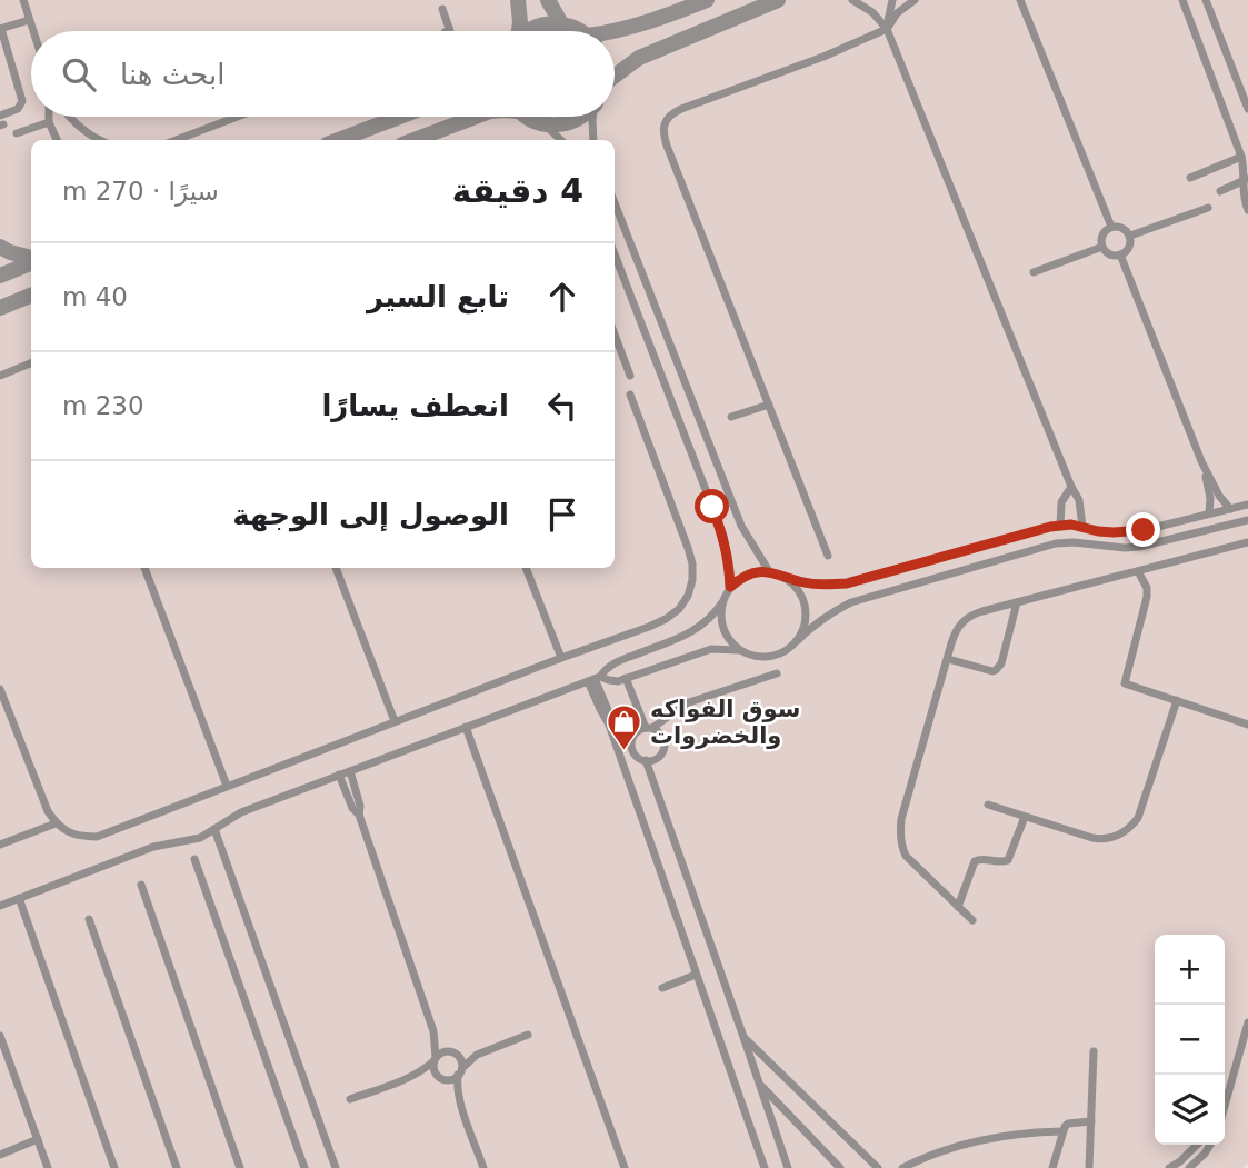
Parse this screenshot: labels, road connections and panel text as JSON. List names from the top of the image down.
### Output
{
  "places": {
    "shop": ["سوق الفواكه والخضروات"]
  },
  "page": {
    "search": "ابحث هنا",
    "heading": ["4 دقيقة", "سيرًا · 270 m"],
    "list": [
      ["تابع السير", "40 m"],
      ["انعطف يسارًا", "230 m"],
      "الوصول إلى الوجهة"
    ],
    "map_buttons": ["+", "−"]
  }
}
